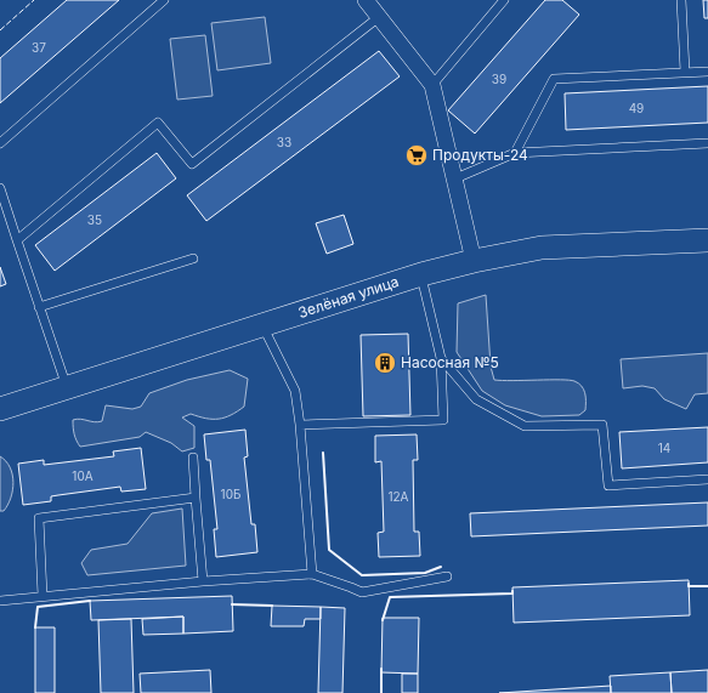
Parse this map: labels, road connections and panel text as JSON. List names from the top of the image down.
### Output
{
  "streets": {
    "main road": ["Зелёная улица"]
  },
  "places": {
    "supermarket": ["Продукты-24"],
    "building": ["Насосная №5"]
  },
  "house_numbers": [
    "37",
    "39",
    "49",
    "33",
    "35",
    "14",
    "10А",
    "10Б",
    "12А"
  ]
}
